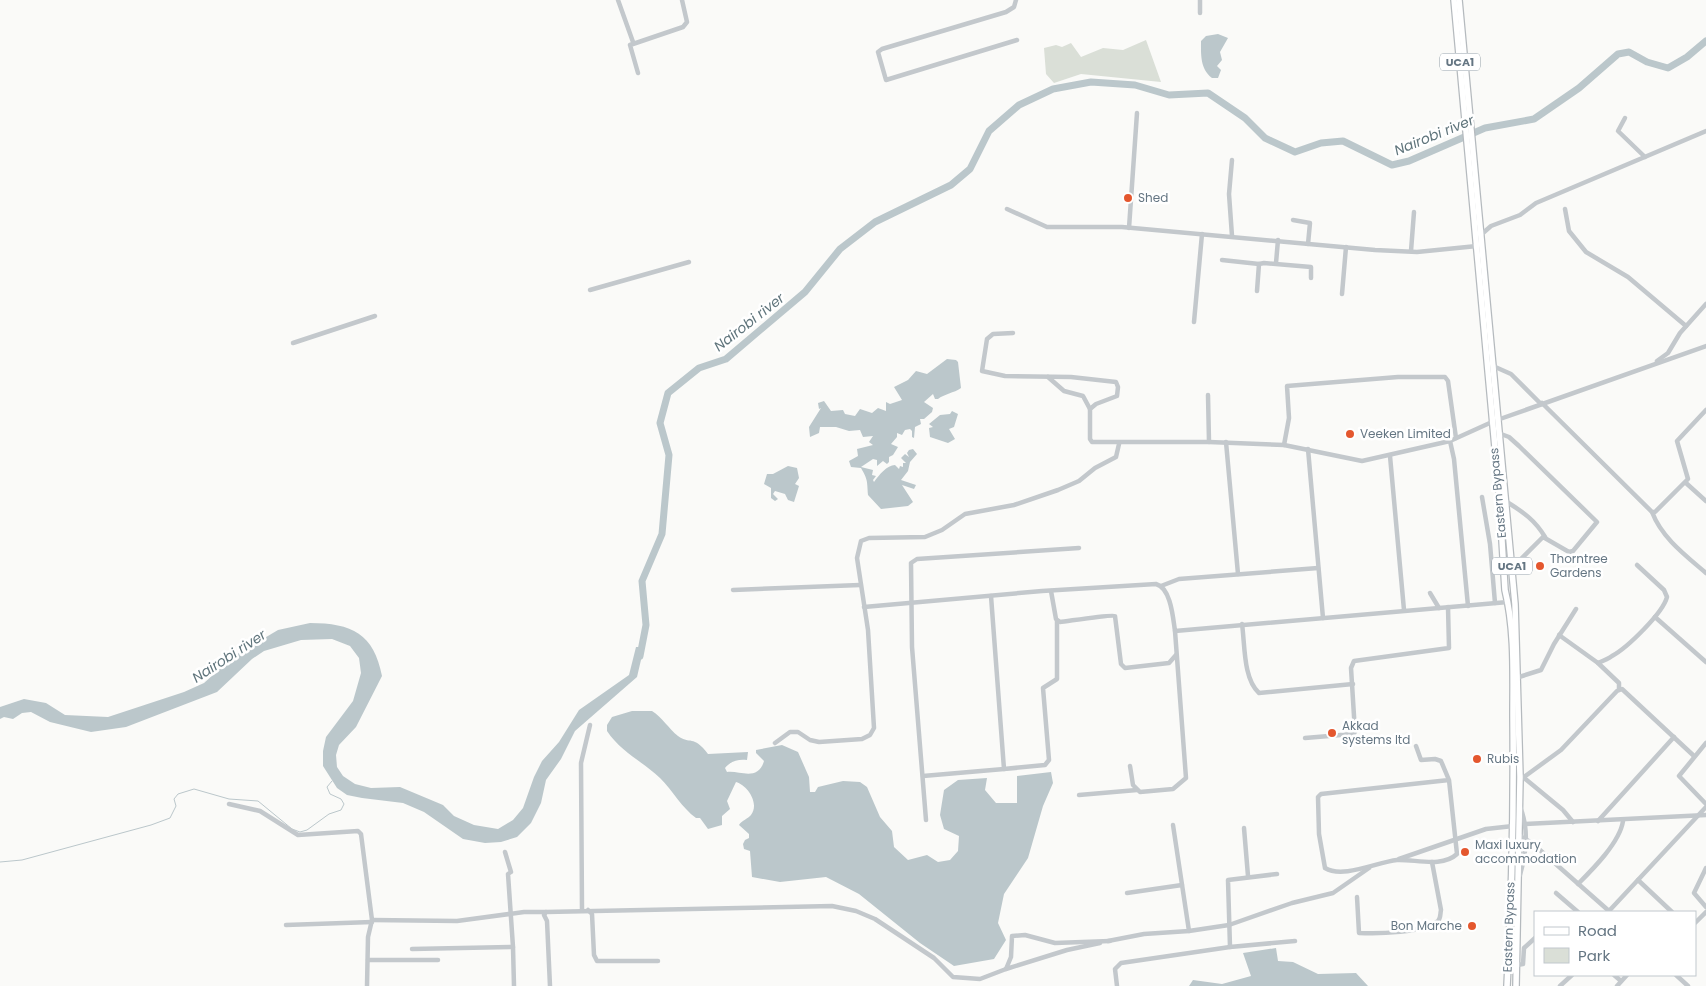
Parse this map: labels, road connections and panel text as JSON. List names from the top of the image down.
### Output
{
  "streets": {
    "main road": ["UCA1", "Eastern Bypass"]
  },
  "water": ["Nairobi river"],
  "places": [
    "Shed",
    "Veeken Limited",
    "Thorntree Gardens",
    "Akkad systems ltd",
    "Rubis",
    "Maxi luxury accommodation",
    "Bon Marche"
  ],
  "legend": ["Road", "Park"]
}
